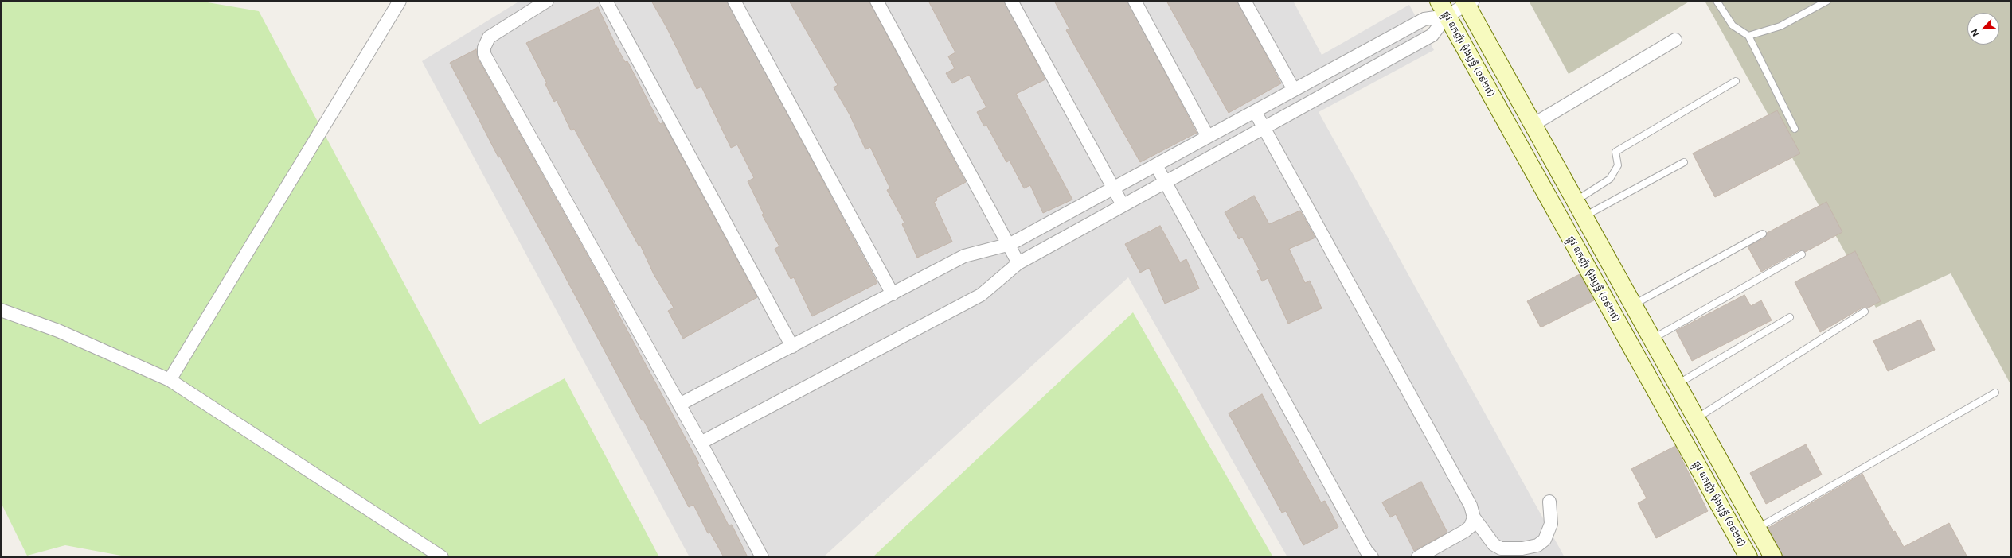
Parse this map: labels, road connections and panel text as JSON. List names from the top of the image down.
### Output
{
  "streets": {
    "main road": ["ផ្លូវ ឧកញ៉ា ម៉ុងឫទ្ធី (១៩២៨)"]
  },
  "north": "bottom left"
}
